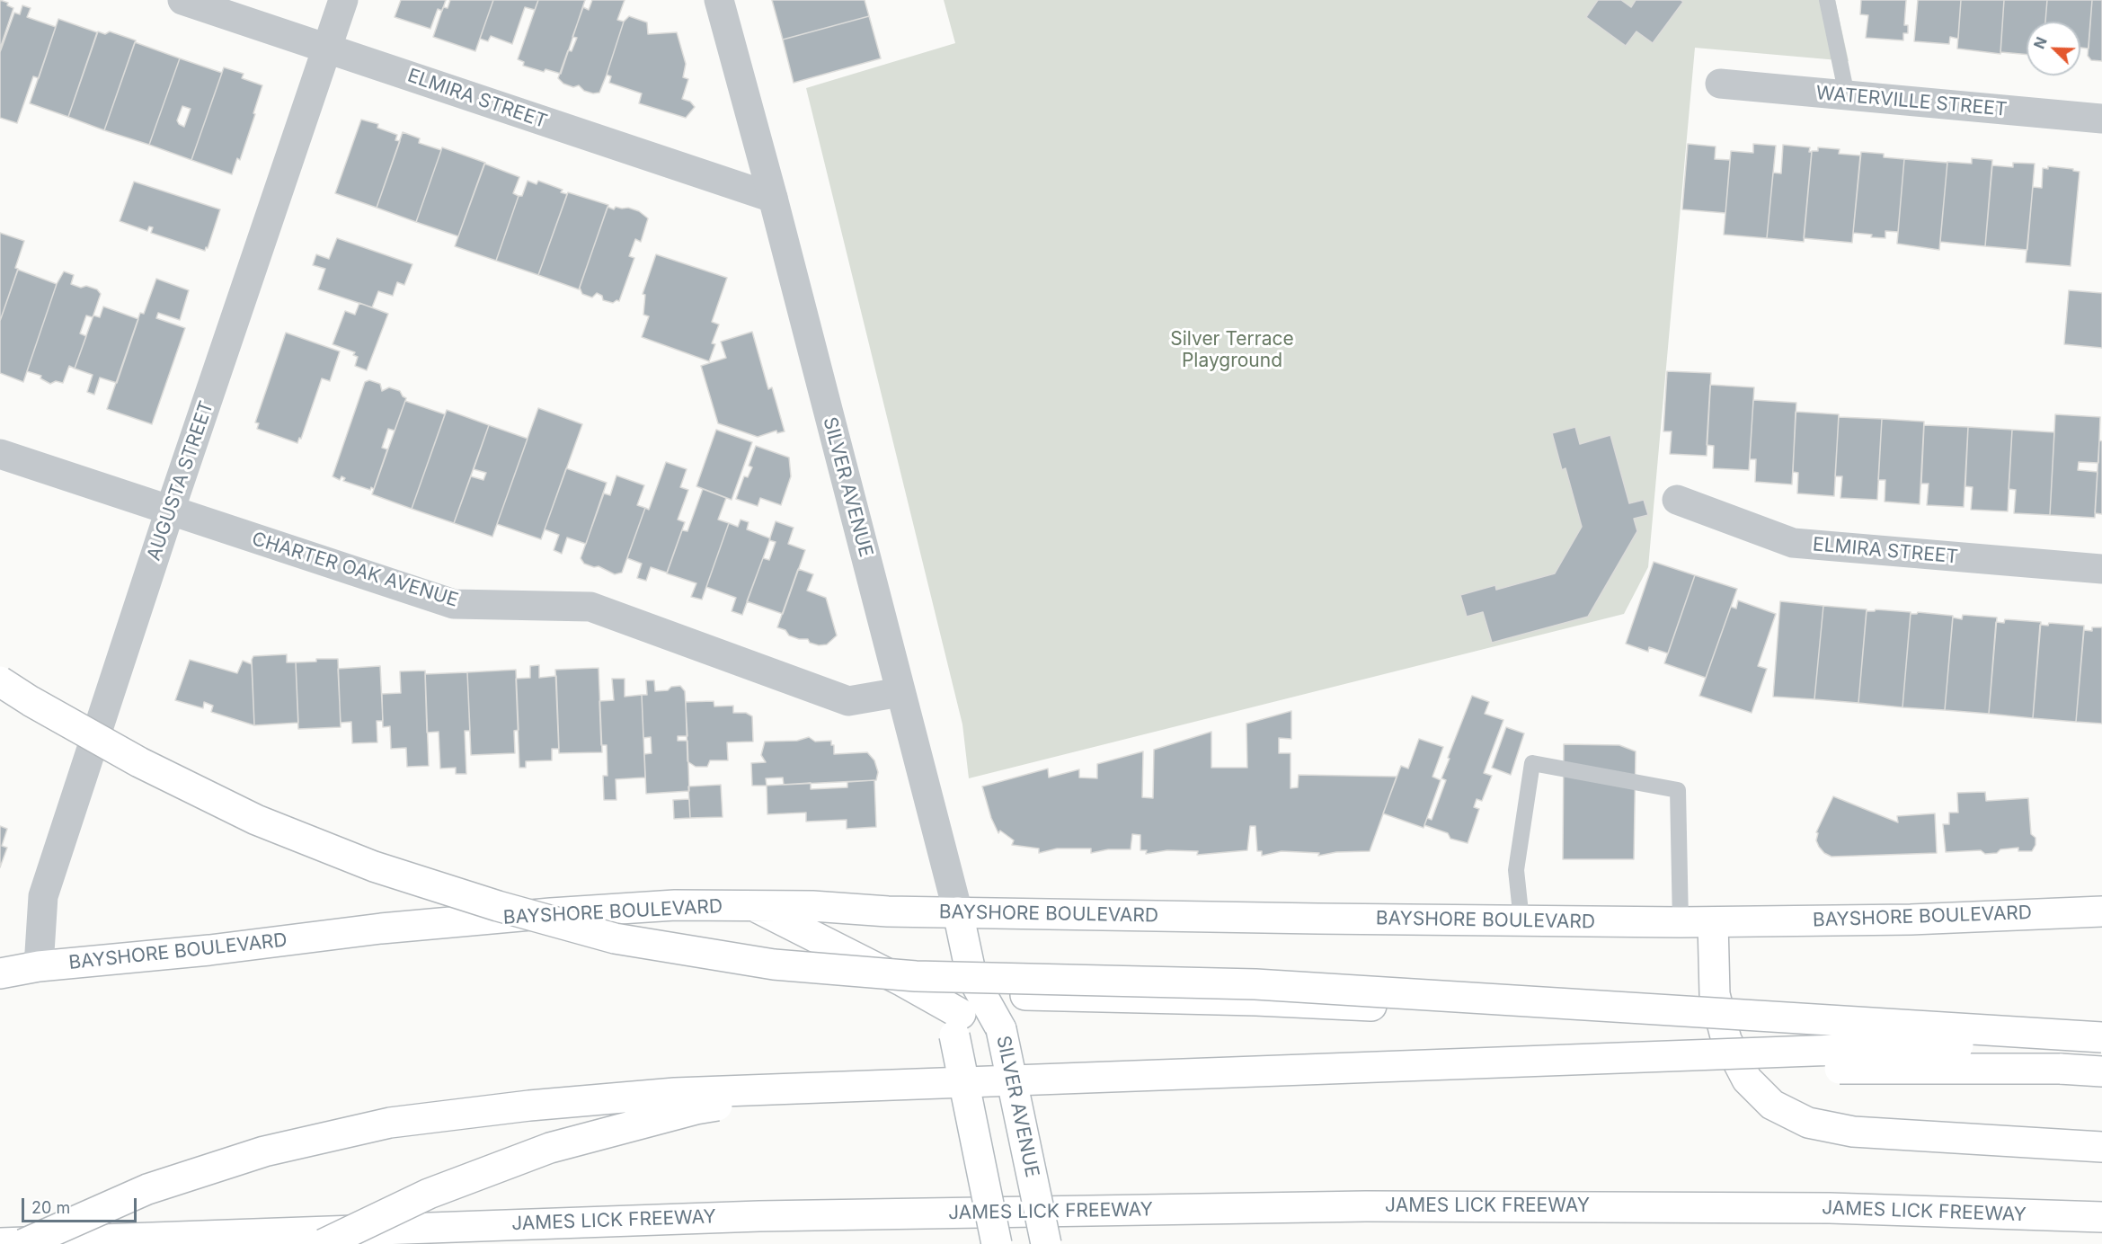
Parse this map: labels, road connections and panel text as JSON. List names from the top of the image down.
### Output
{
  "streets": {
    "main road": ["SILVER AVENUE", "BAYSHORE BOULEVARD", "JAMES LICK FREEWAY"],
    "street": [
      "ELMIRA STREET",
      "WATERVILLE STREET",
      "AUGUSTA STREET",
      "CHARTER OAK AVENUE"
    ]
  },
  "crossings": [
    ["ELMIRA STREET", "AUGUSTA STREET"],
    ["ELMIRA STREET", "SILVER AVENUE"],
    ["AUGUSTA STREET", "CHARTER OAK AVENUE"],
    ["AUGUSTA STREET", "BAYSHORE BOULEVARD"],
    ["SILVER AVENUE", "CHARTER OAK AVENUE"],
    ["SILVER AVENUE", "BAYSHORE BOULEVARD"]
  ],
  "parks": ["Silver Terrace Playground"],
  "scale_bar": "20 m",
  "north": "top left"
}
